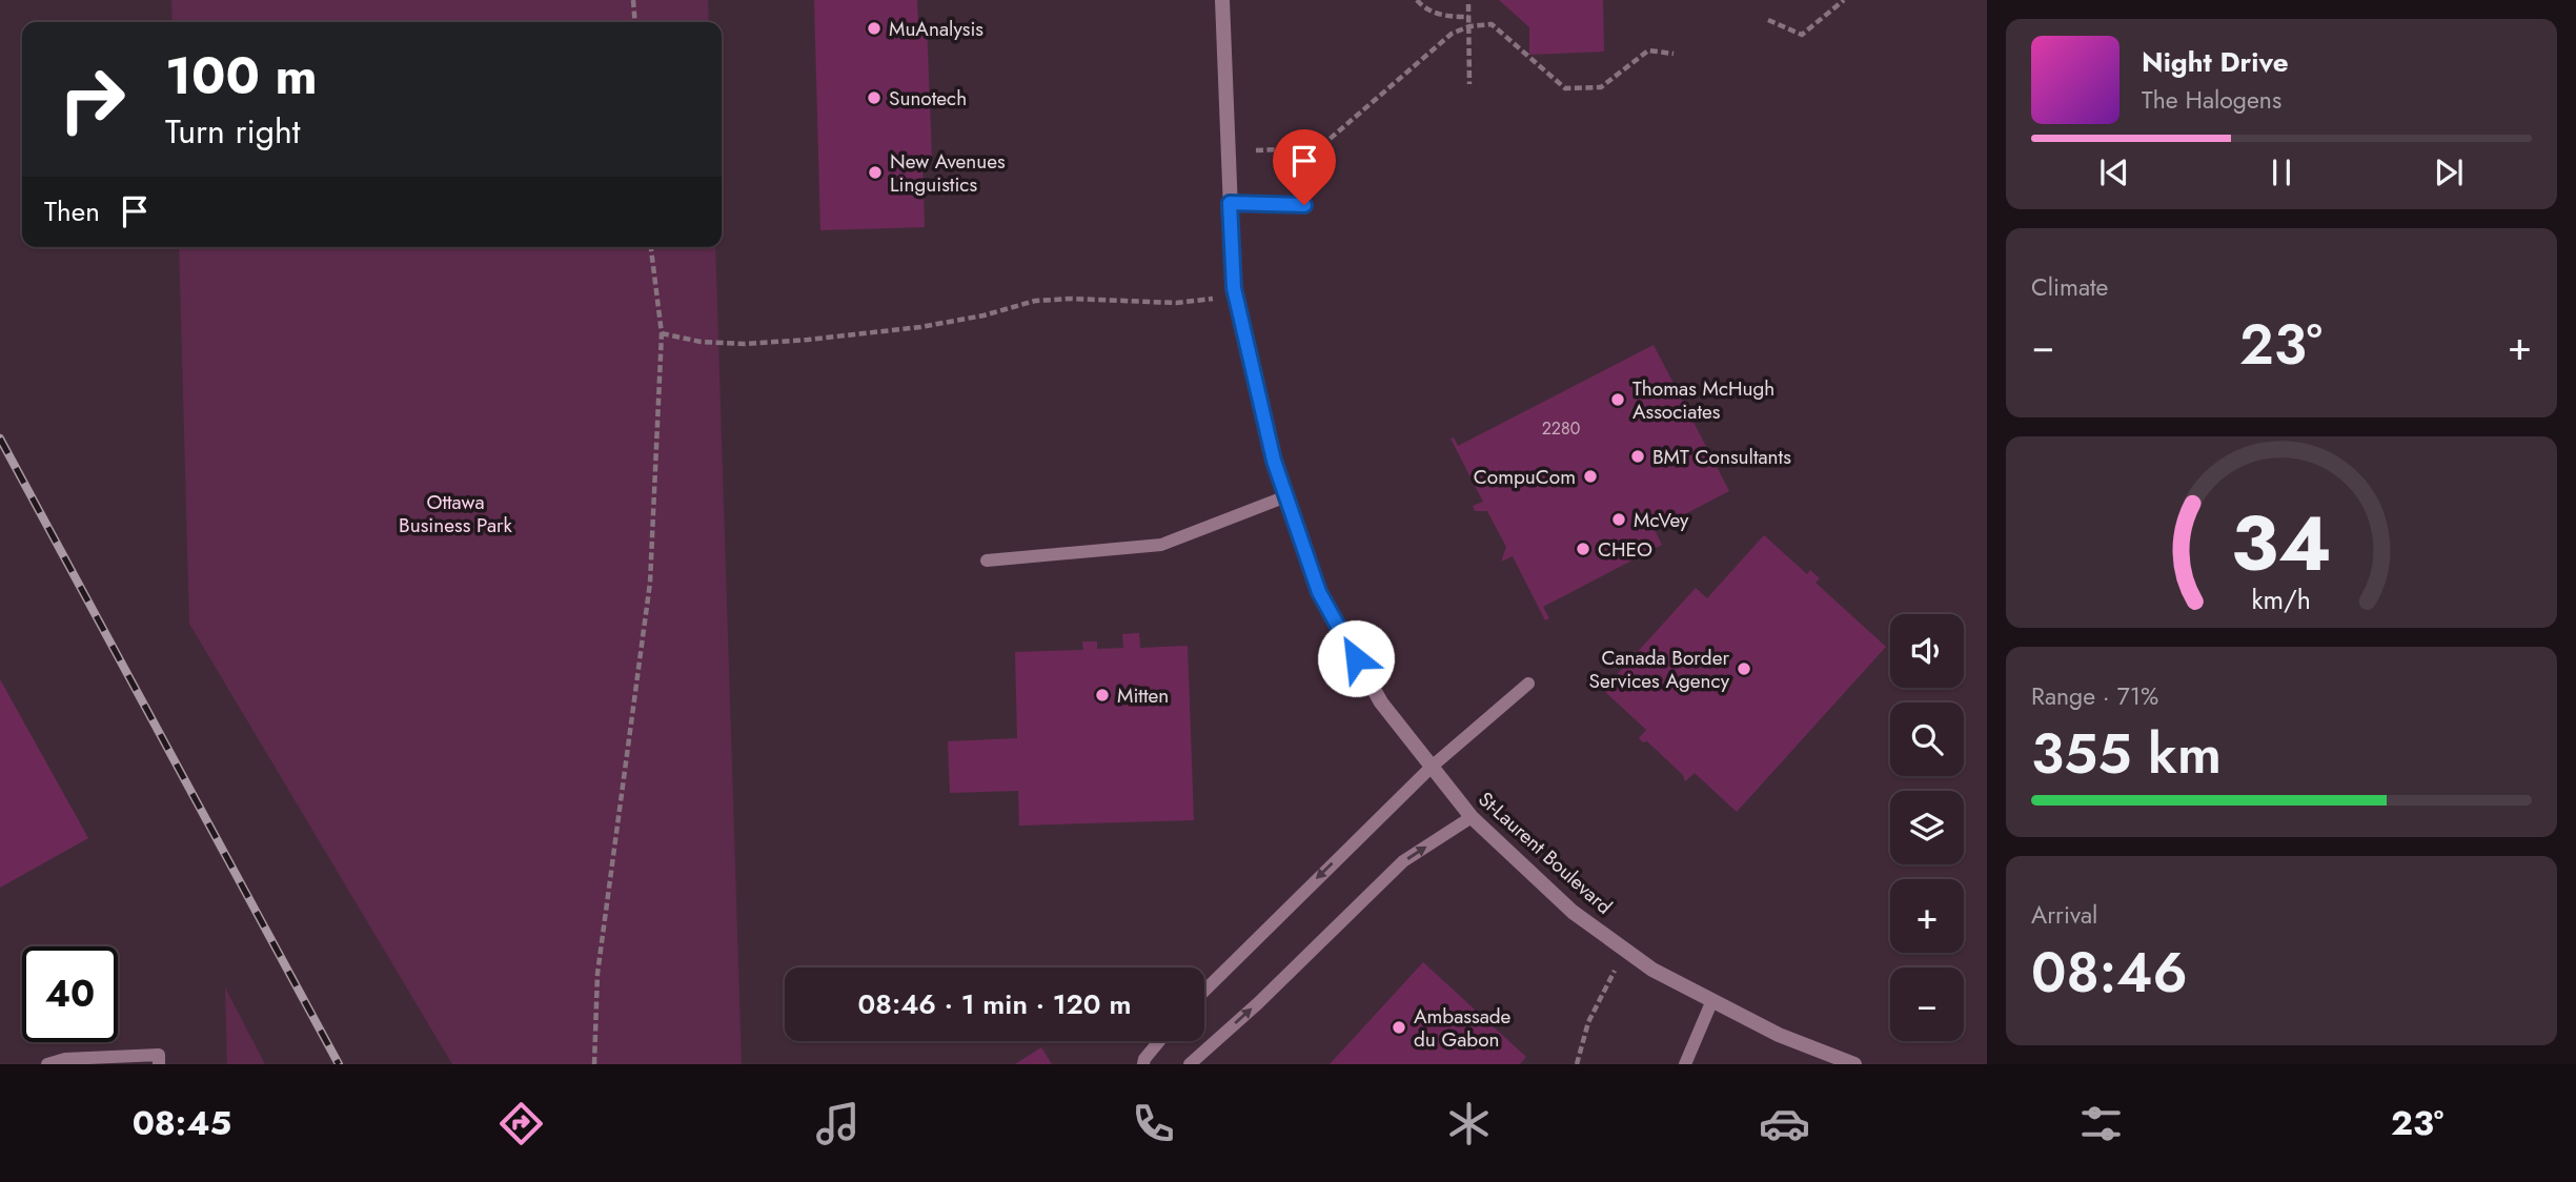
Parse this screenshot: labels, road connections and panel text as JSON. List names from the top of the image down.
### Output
{
  "streets": {
    "street": ["St-Laurent Boulevard"]
  },
  "parks": ["Ottawa Business Park"],
  "places": [
    "MuAnalysis",
    "Sunotech",
    "New Avenues Linguistics",
    "Thomas McHugh Associates",
    "BMT Consultants",
    "CompuCom",
    "McVey",
    "CHEO",
    "Canada Border Services Agency",
    "Mitten",
    "Ambassade du Gabon"
  ],
  "house_numbers": ["2280"],
  "page": {
    "turn": ["100 m", "Turn right"],
    "song": ["Night Drive", "The Halogens"],
    "then": "Then",
    "tile": [
      "Climate",
      ["Range · 71%", "355 km"],
      ["Arrival", "08:46"]
    ],
    "heat": ["−", "23°", "+"],
    "map_buttons": ["+", "−"],
    "limit": "40",
    "trip": "08:46 · 1 min · 120 m",
    "tabs": ["08:45", "23°"],
    "gauge": ["34", "km/h"]
  }
}
